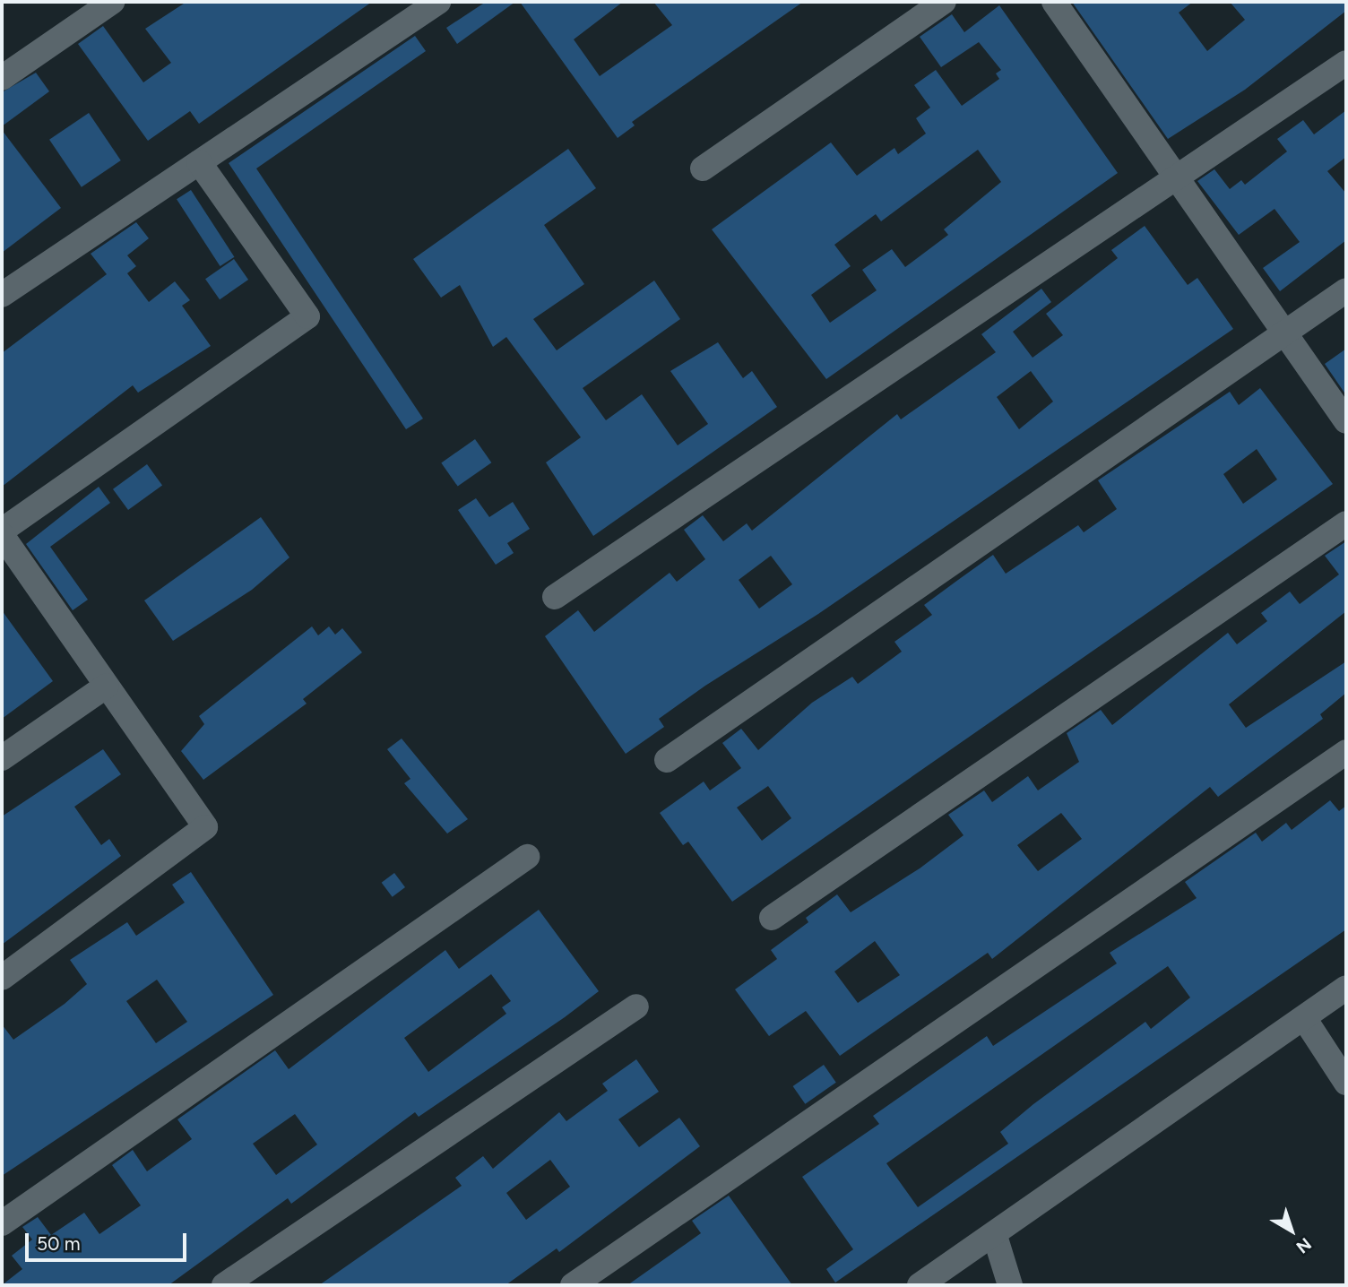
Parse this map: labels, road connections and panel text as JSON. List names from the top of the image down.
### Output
{
  "scale_bar": "50 m",
  "north": "bottom right"
}
